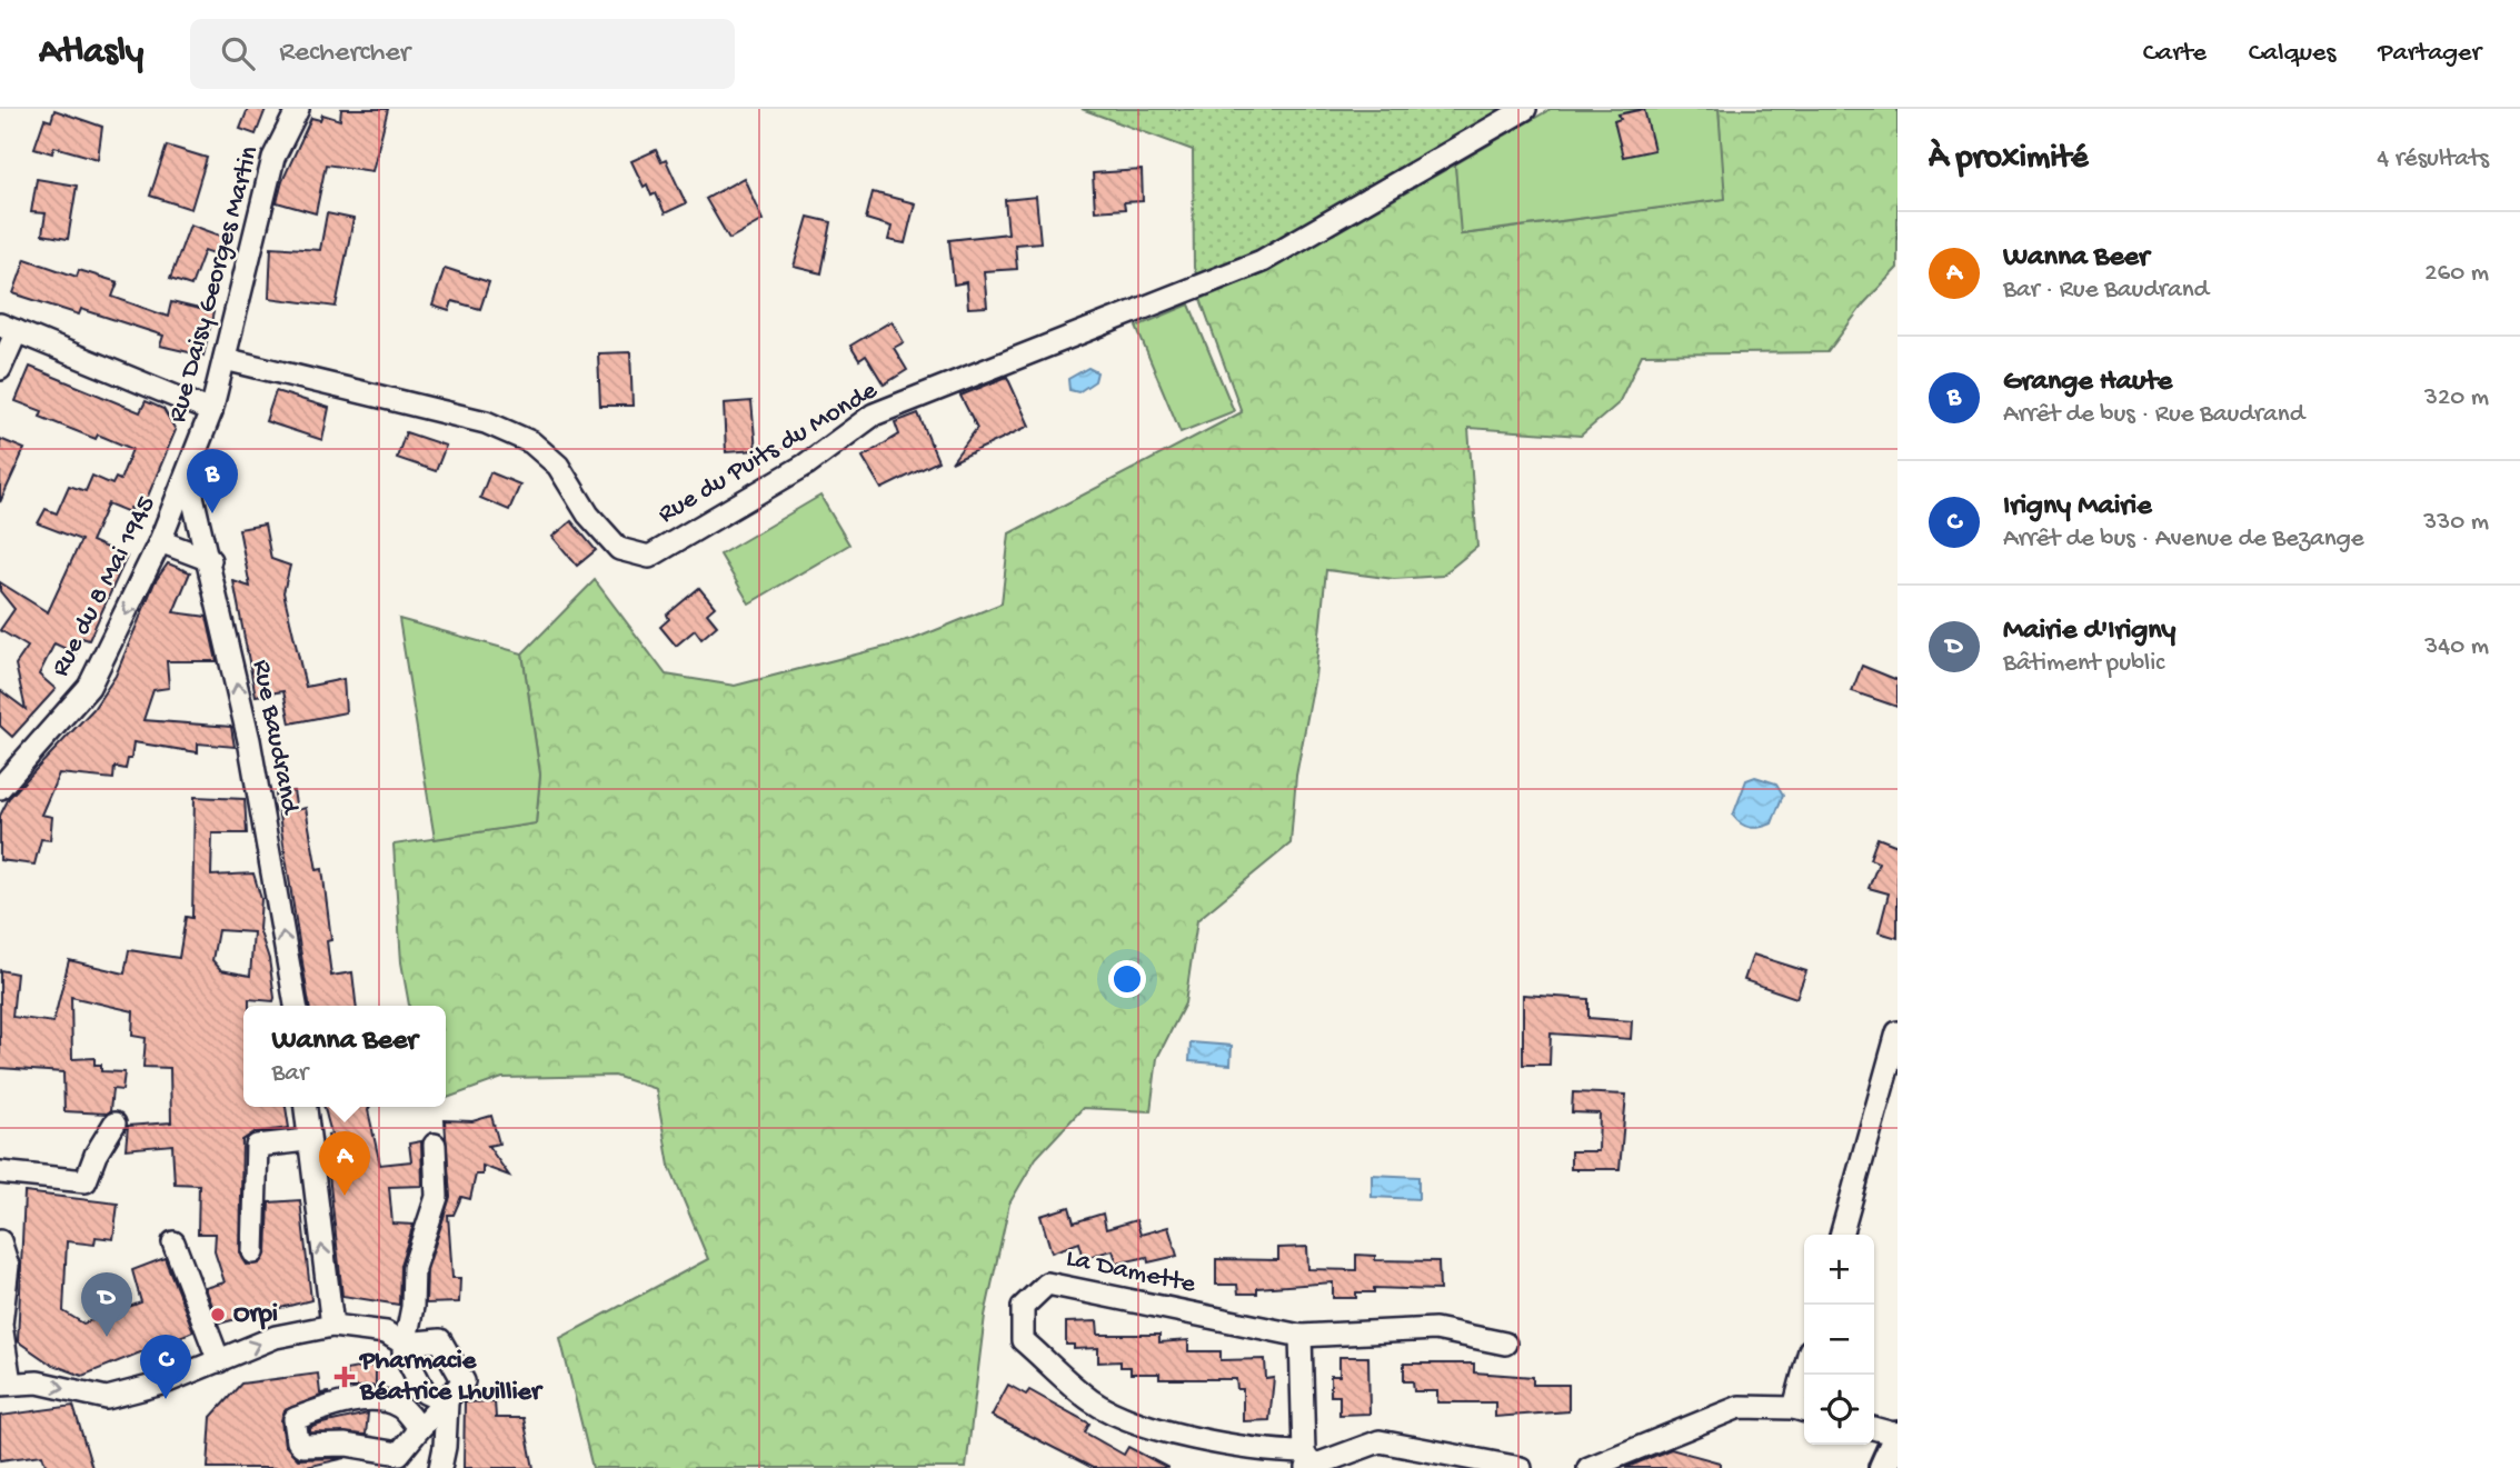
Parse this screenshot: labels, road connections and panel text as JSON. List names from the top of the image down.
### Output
{
  "streets": {
    "street": [
      "Rue Daisy Georges Martin",
      "Rue du Puits du Monde",
      "Rue du 8 Mai 1945",
      "Rue Baudrand",
      "La Damette"
    ]
  },
  "crossings": [
    ["Rue Daisy Georges Martin", "Rue du Puits du Monde"],
    ["Rue Daisy Georges Martin", "Rue du 8 Mai 1945"],
    ["Rue Daisy Georges Martin", "Rue Baudrand"],
    ["Rue du 8 Mai 1945", "Rue Baudrand"]
  ],
  "one_way": ["Rue du 8 Mai 1945", "Rue Baudrand"],
  "places": {
    "other": ["Orpi"],
    "health": ["Pharmacie Béatrice Lhuillier"]
  },
  "page": {
    "header": "Atlasly",
    "search": "Rechercher",
    "nav": ["Carte", "Calques", "Partager"],
    "heading": ["À proximité", "4 résultats"],
    "list": [
      {
        "mark": "A",
        "name": "Wanna Beer",
        "note": "Bar · Rue Baudrand",
        "value": "260 m"
      },
      {
        "mark": "B",
        "name": "Grange Haute",
        "note": "Arrêt de bus · Rue Baudrand",
        "value": "320 m"
      },
      {
        "mark": "C",
        "name": "Irigny Mairie",
        "note": "Arrêt de bus · Avenue de Bezange",
        "value": "330 m"
      },
      {
        "mark": "D",
        "name": "Mairie d'Irigny",
        "note": "Bâtiment public",
        "value": "340 m"
      }
    ],
    "pins": [
      "B",
      "A",
      "D",
      "C"
    ],
    "popup": ["Wanna Beer", "Bar"],
    "map_buttons": ["+", "−"]
  }
}
